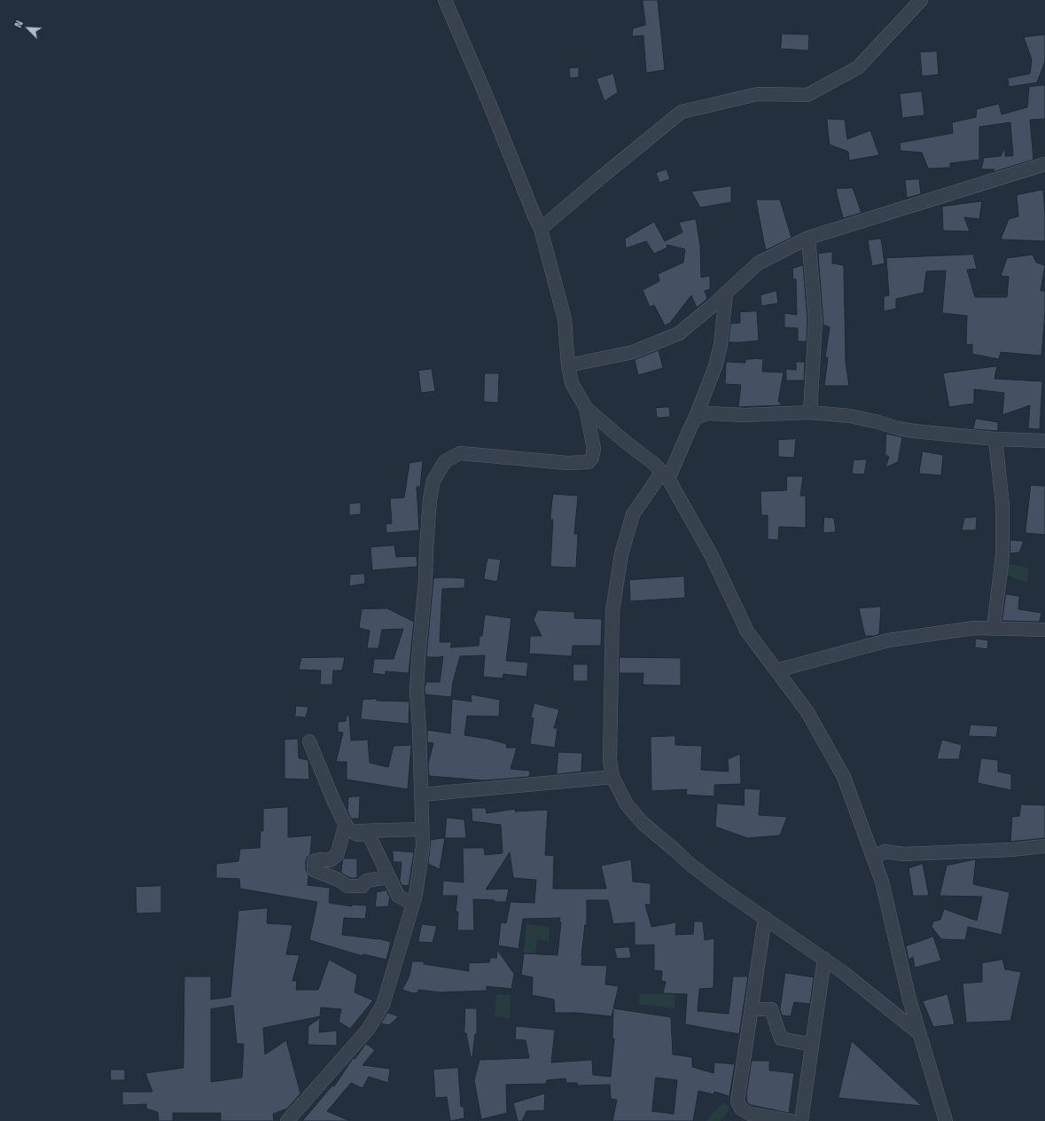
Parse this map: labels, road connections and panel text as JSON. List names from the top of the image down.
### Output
{
  "north": "top left"
}
